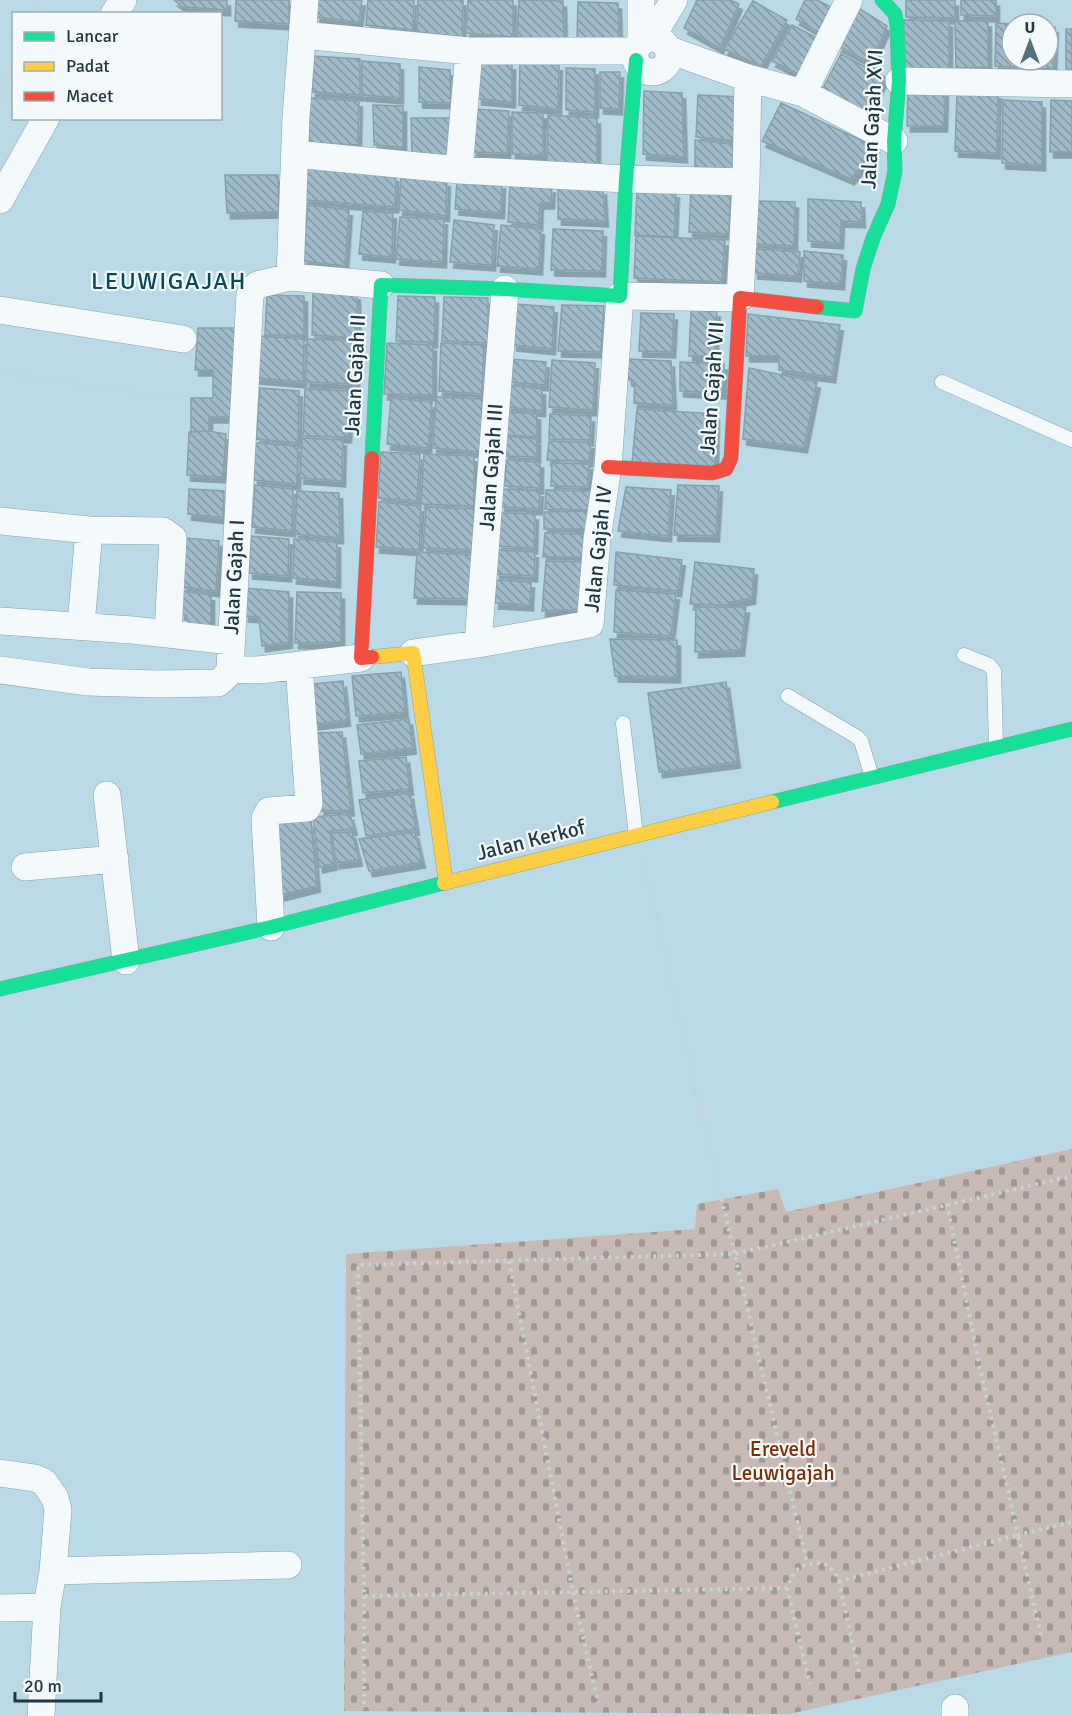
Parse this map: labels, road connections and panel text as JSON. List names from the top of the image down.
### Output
{
  "streets": {
    "street": [
      "Jalan Gajah XVI",
      "Jalan Gajah II",
      "Jalan Gajah VII",
      "Jalan Gajah III",
      "Jalan Gajah IV",
      "Jalan Gajah I",
      "Jalan Kerkof"
    ]
  },
  "crossings": [
    ["Jalan Gajah XVI", "Jalan Gajah VII"],
    ["Jalan Gajah II", "Jalan Gajah I"],
    ["Jalan Gajah VII", "Jalan Gajah IV"],
    ["Jalan Gajah III", "Jalan Gajah IV"]
  ],
  "districts": ["LEUWIGAJAH"],
  "parks": ["Ereveld Leuwigajah"],
  "legend": ["Lancar", "Padat", "Macet"],
  "scale_bar": "20 m",
  "north": "top"
}
